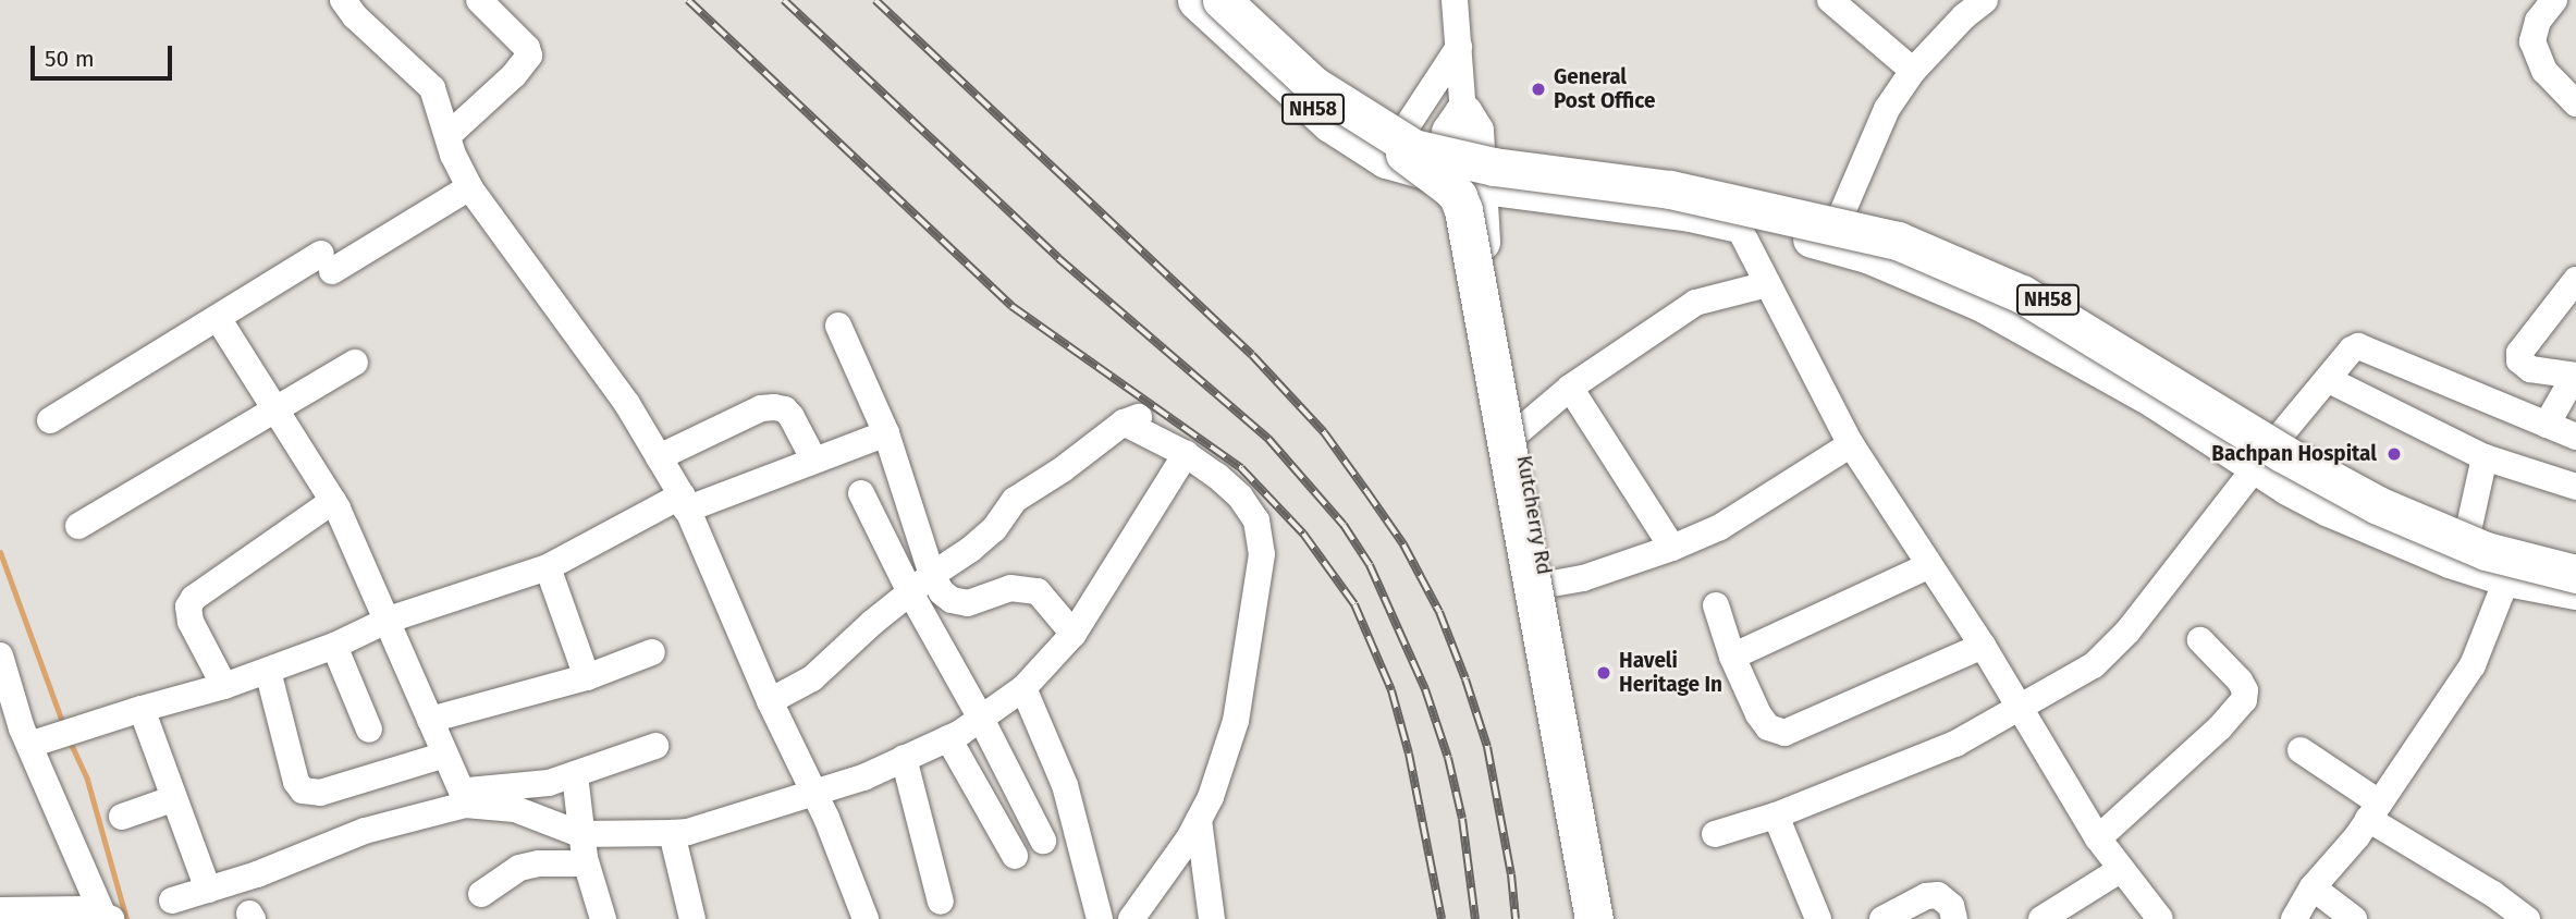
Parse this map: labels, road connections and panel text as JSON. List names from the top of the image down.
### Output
{
  "streets": {
    "highway": ["NH58", "Kutcherry Rd"]
  },
  "crossings": [
    ["NH58", "Kutcherry Rd"]
  ],
  "places": ["General Post Office", "Bachpan Hospital", "Haveli Heritage In"],
  "scale_bar": "50 m"
}
